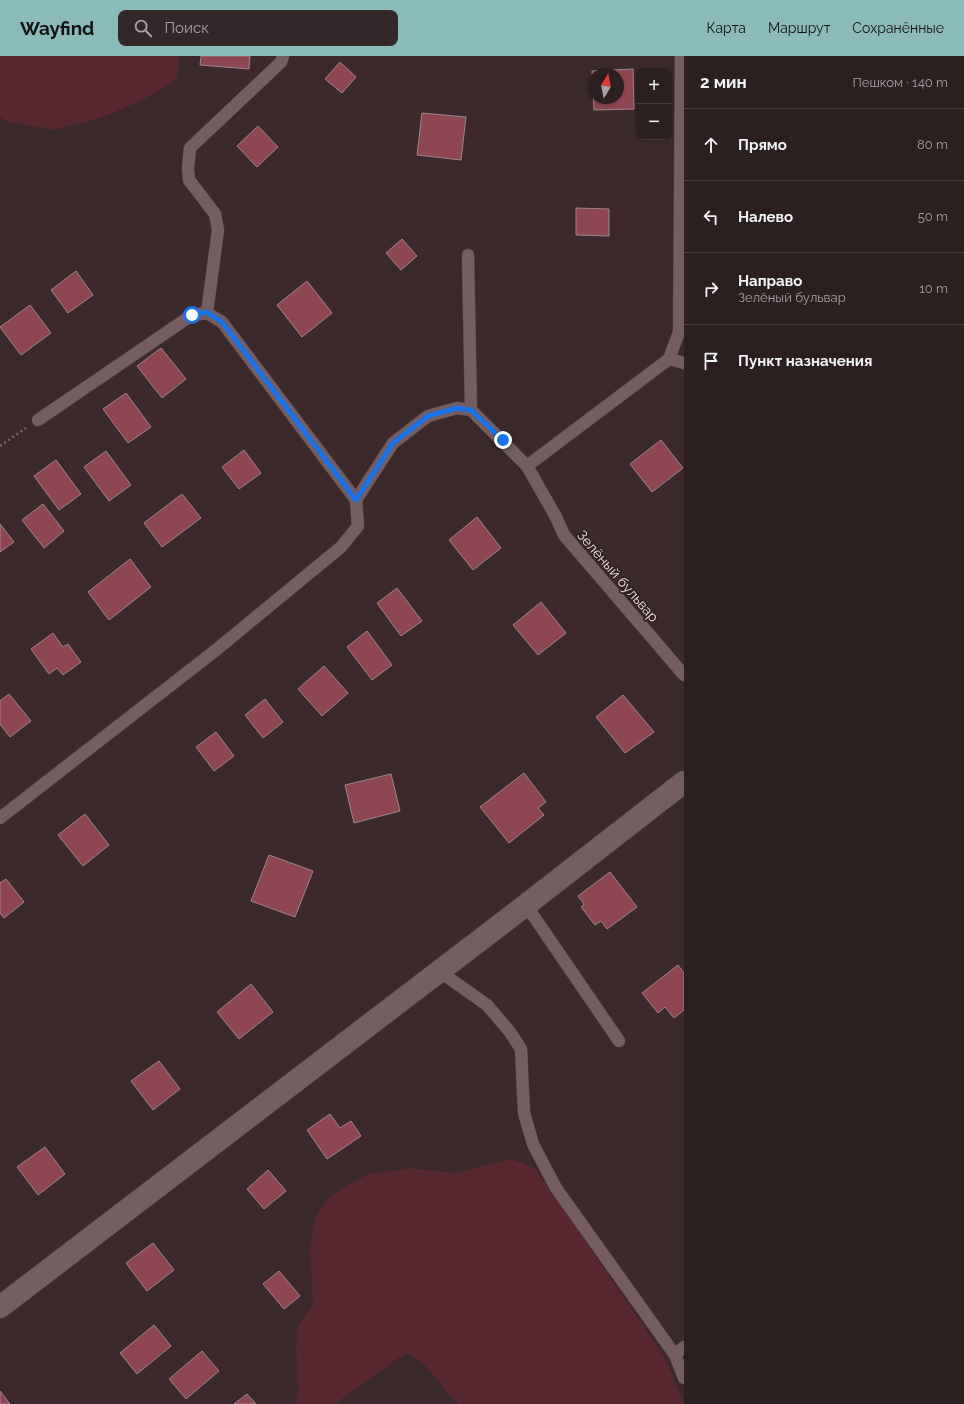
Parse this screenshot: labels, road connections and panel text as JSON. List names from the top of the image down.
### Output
{
  "streets": {
    "lane": ["Зелёный бульвар"]
  },
  "north": "top",
  "page": {
    "header": "Wayfind",
    "search": "Поиск",
    "nav": ["Карта", "Маршрут", "Сохранённые"],
    "heading": ["2 мин", "Пешком · 140 m"],
    "map_buttons": ["+", "−"],
    "list": [
      ["Прямо", "80 m"],
      ["Налево", "50 m"],
      ["Направо", "Зелёный бульвар", "10 m"],
      "Пункт назначения"
    ]
  }
}
